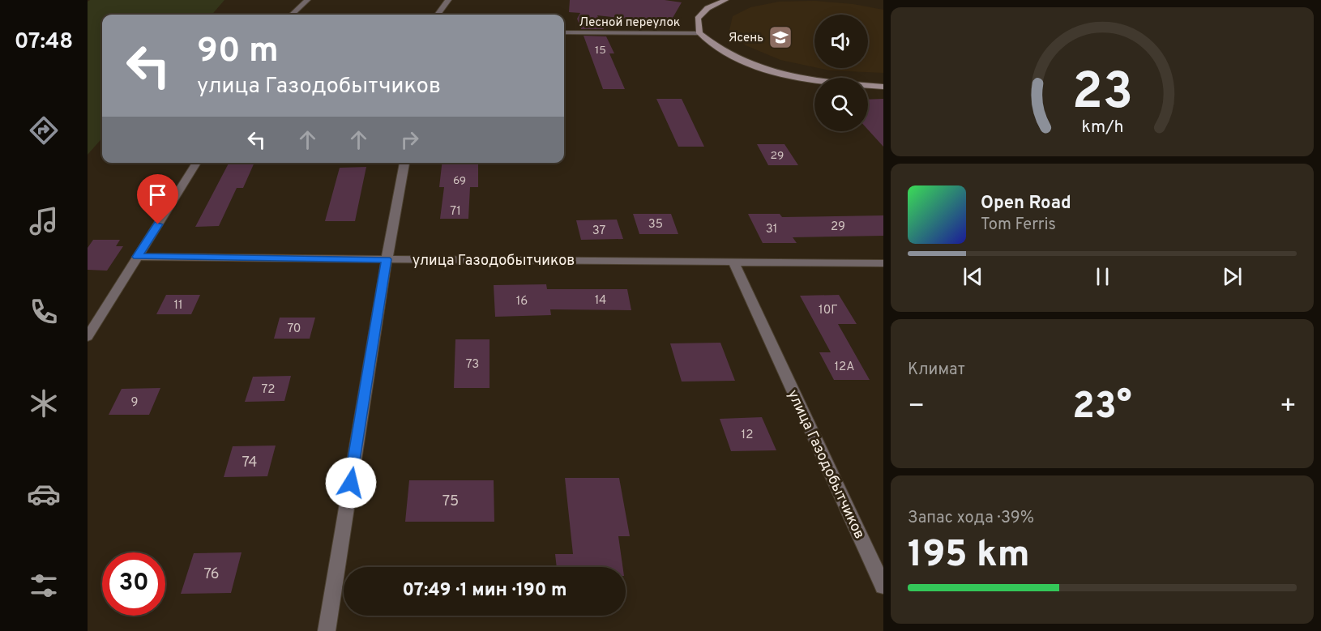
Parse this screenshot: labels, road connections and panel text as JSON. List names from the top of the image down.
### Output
{
  "streets": {
    "street": ["Лесной переулок", "улица Газодобытчиков"]
  },
  "places": {
    "school or university": ["Ясень"]
  },
  "house_numbers": [
    "15",
    "29",
    "69",
    "71",
    "35",
    "29",
    "31",
    "37",
    "14",
    "16",
    "11",
    "10Г",
    "70",
    "73",
    "12А",
    "72",
    "9",
    "12",
    "74",
    "75",
    "76"
  ],
  "page": {
    "tabs": "07:48",
    "turn": ["90 m", "улица Газодобытчиков"],
    "song": ["Open Road", "Tom Ferris"],
    "tile": [
      "Климат",
      ["Запас хода · 39%", "195 km"]
    ],
    "heat": ["−", "23°", "+"],
    "limit": "30",
    "trip": "07:49 · 1 мин · 190 m",
    "gauge": ["23", "km/h"]
  }
}
